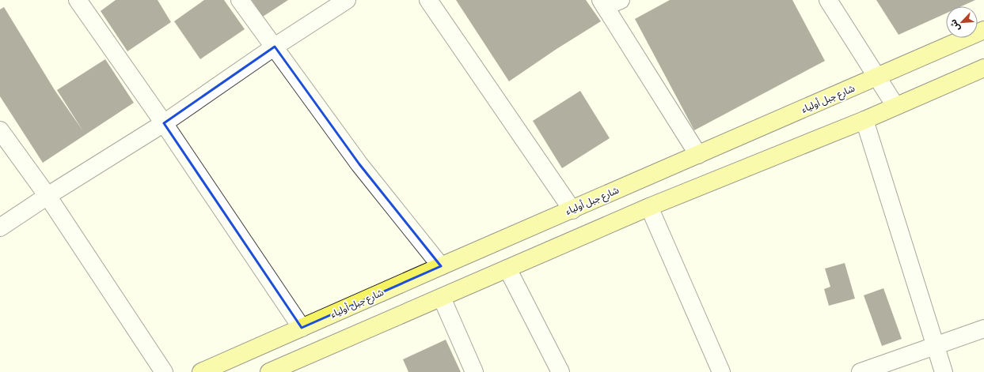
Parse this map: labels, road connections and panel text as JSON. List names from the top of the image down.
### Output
{
  "streets": {
    "main road": ["شارع جبل أولياء"]
  },
  "north": "bottom left"
}
